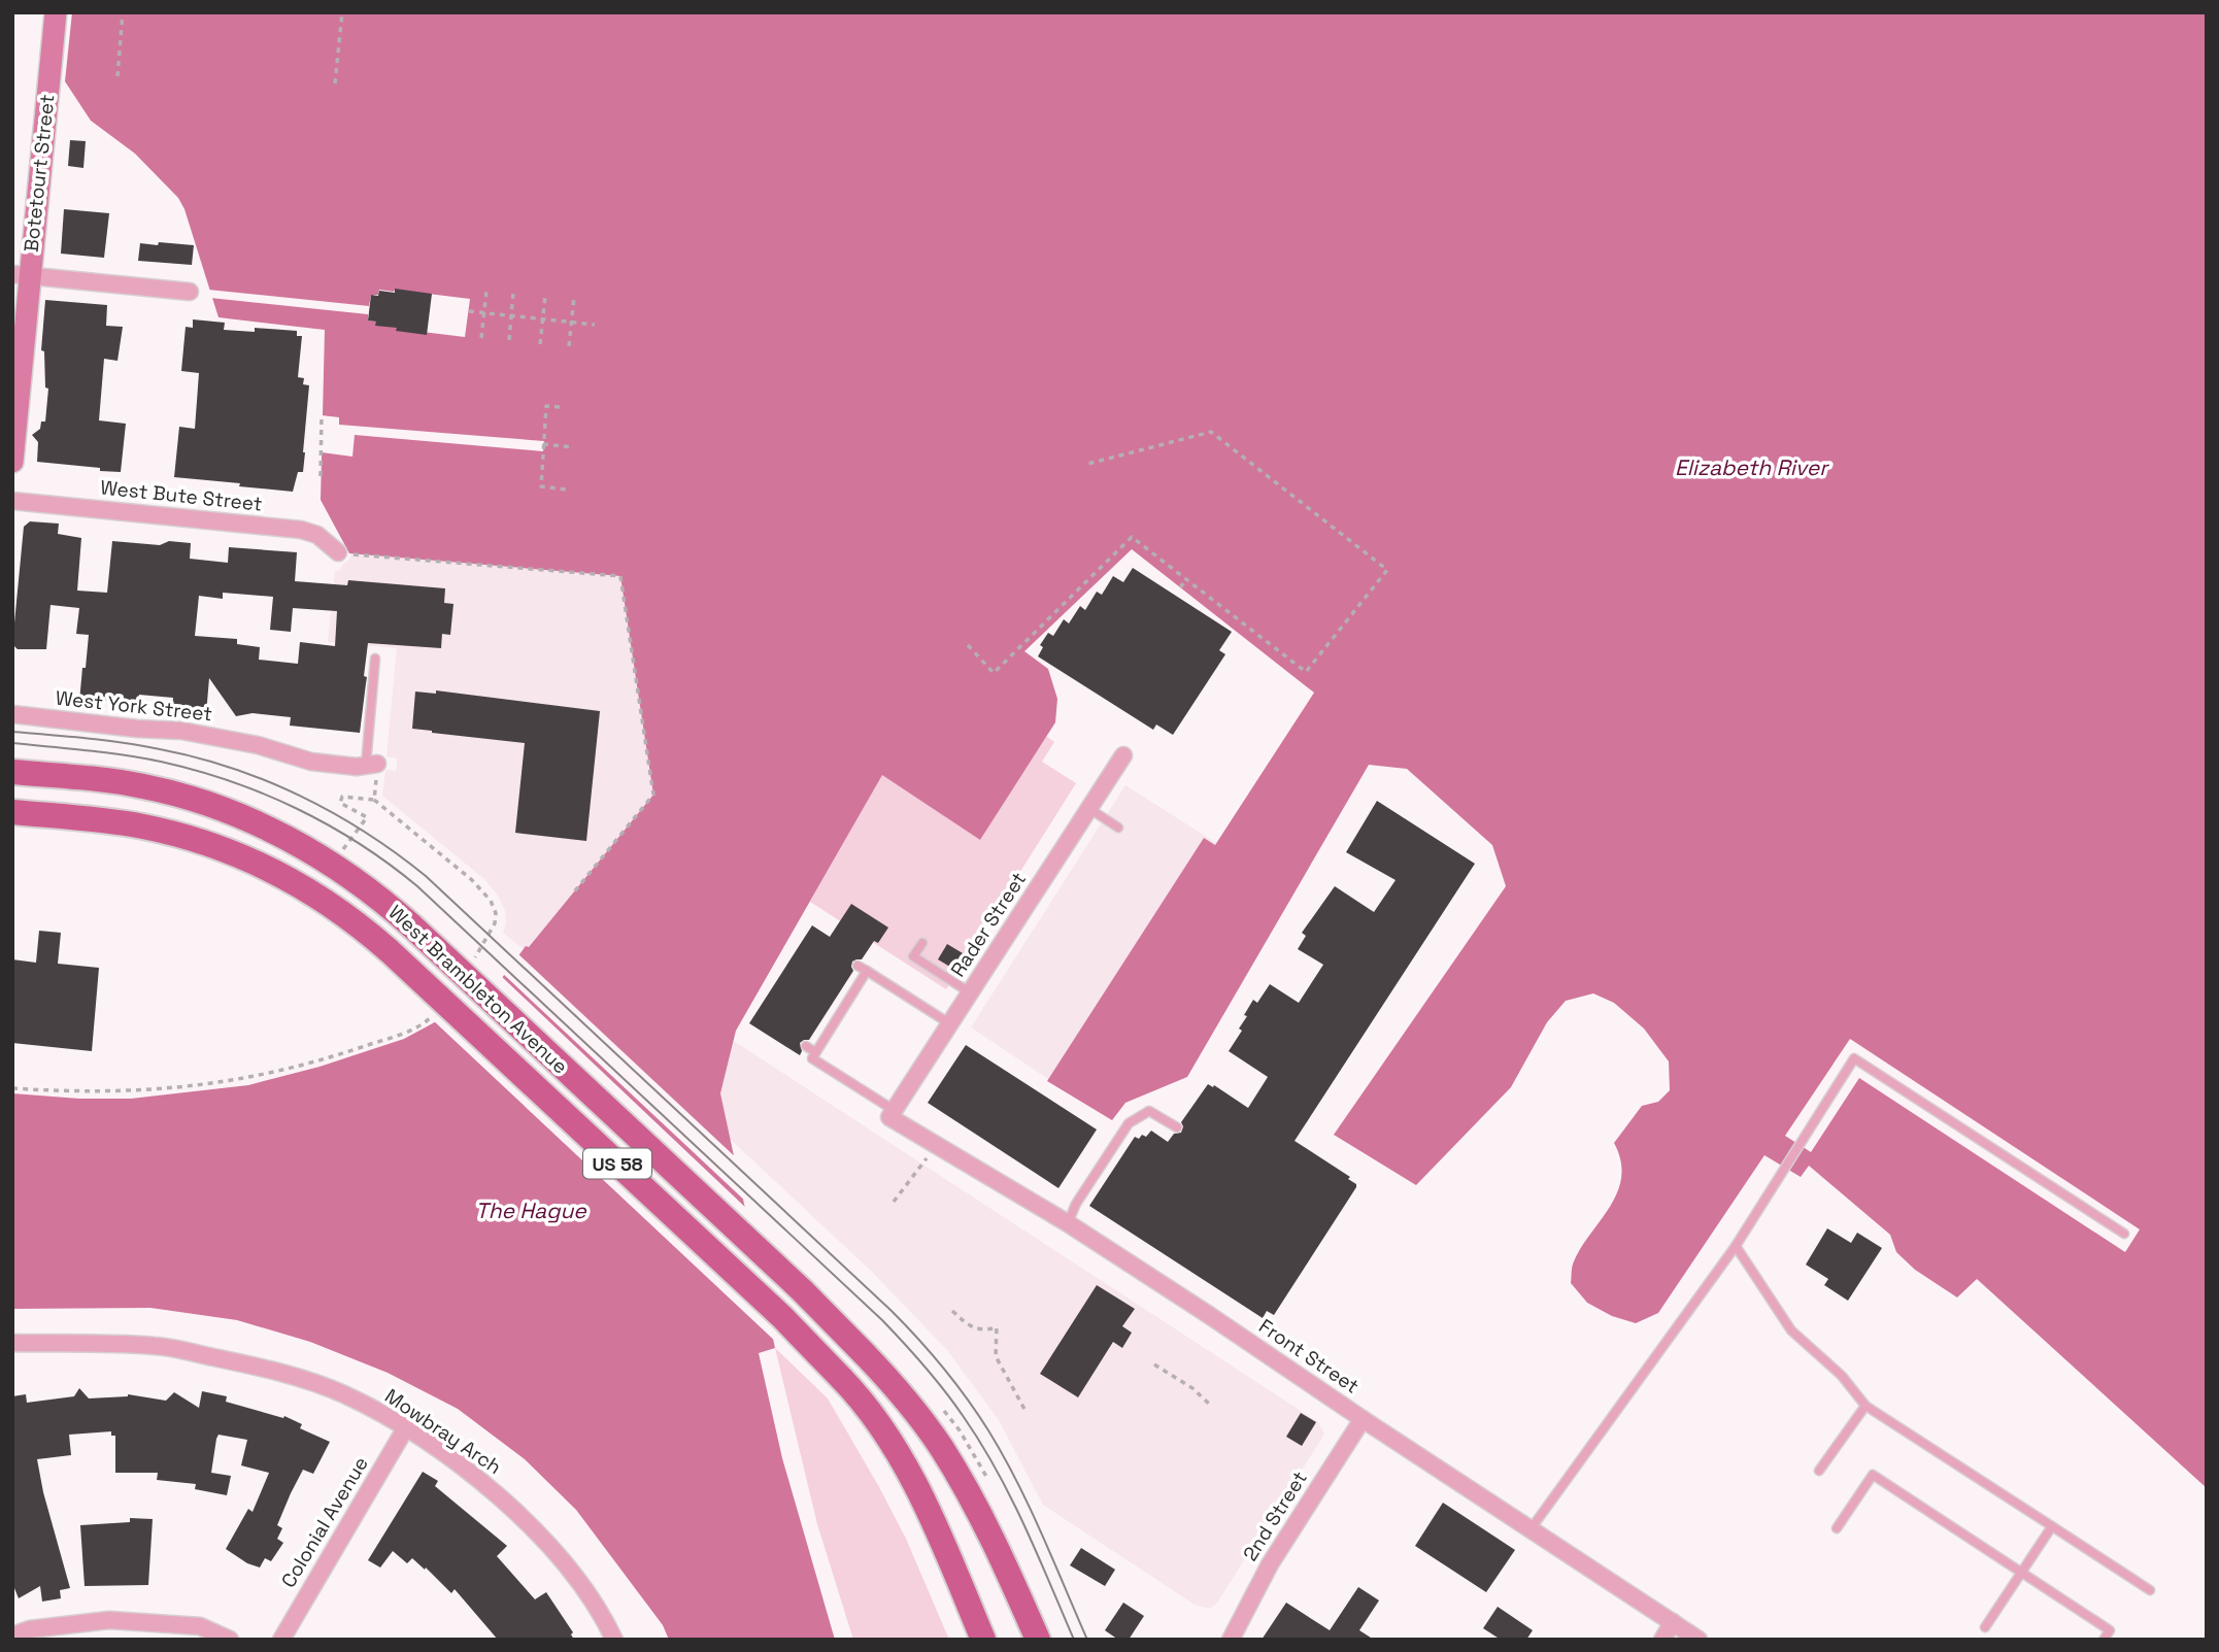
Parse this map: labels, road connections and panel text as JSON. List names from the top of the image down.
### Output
{
  "streets": {
    "main road": ["West Brambleton Avenue", "US 58"],
    "street": [
      "Botetourt Street",
      "West Bute Street",
      "West York Street",
      "Rader Street",
      "Front Street",
      "Mowbray Arch",
      "2nd Street",
      "Colonial Avenue"
    ]
  },
  "crossings": [
    ["Rader Street", "Front Street"],
    ["Front Street", "2nd Street"],
    ["Mowbray Arch", "Colonial Avenue"]
  ],
  "water": ["Elizabeth River", "The Hague"]
}
